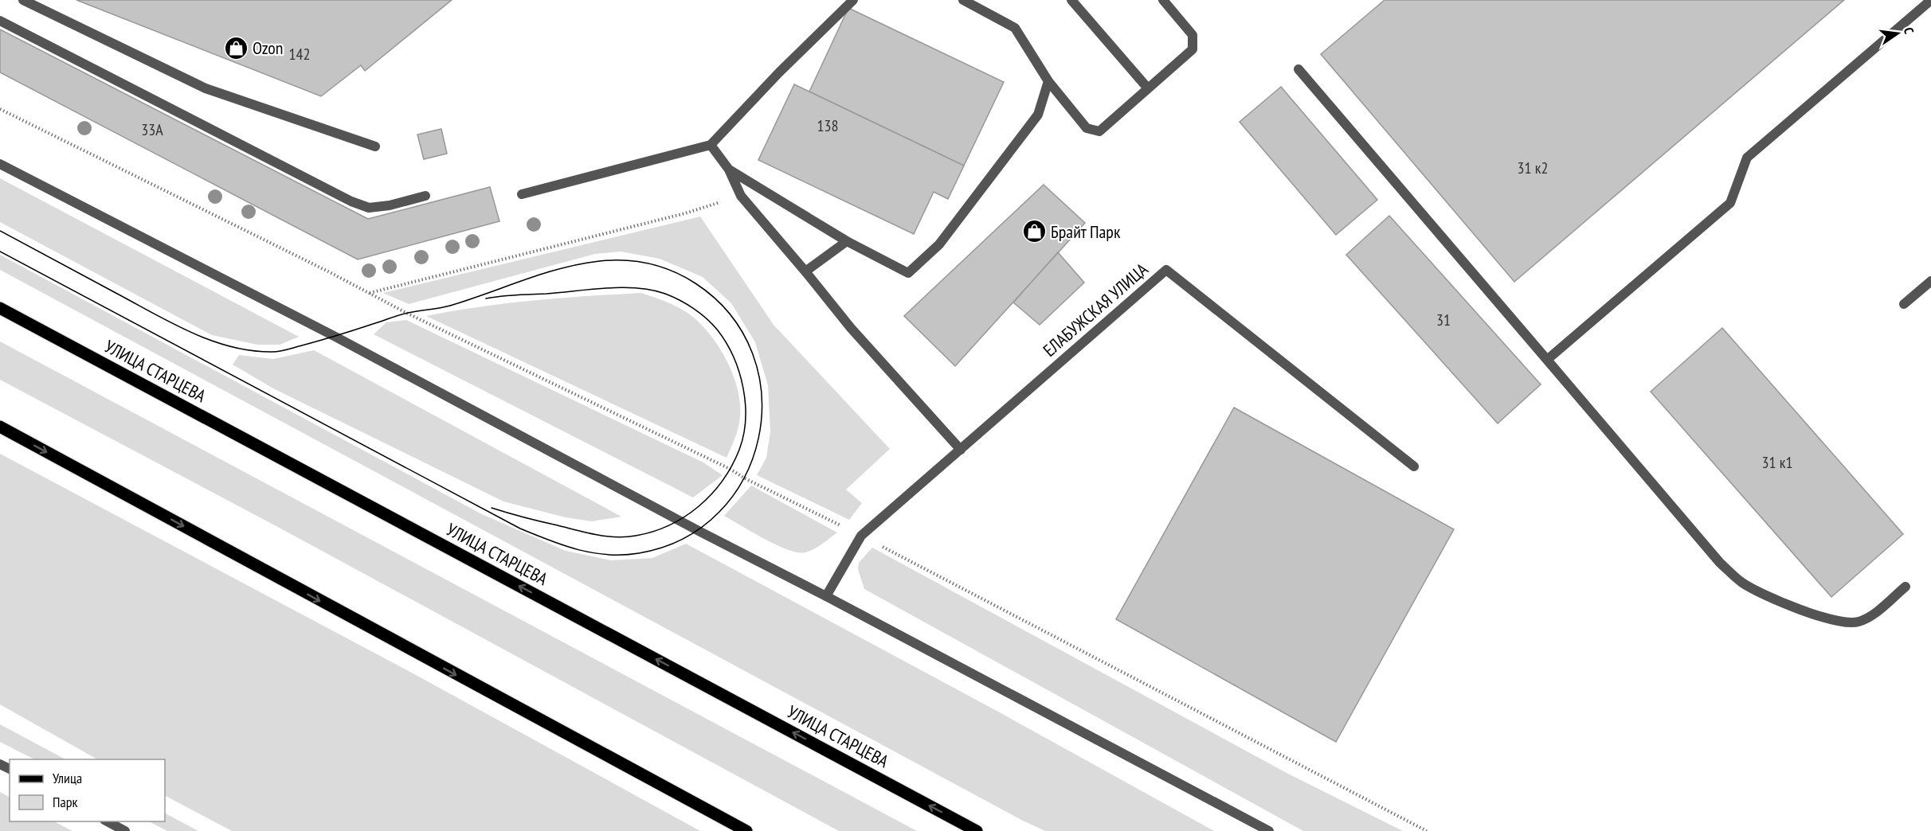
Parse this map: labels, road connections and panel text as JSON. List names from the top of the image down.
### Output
{
  "streets": {
    "main road": ["УЛИЦА СТАРЦЕВА"],
    "street": ["ЕЛАБУЖСКАЯ УЛИЦА"]
  },
  "places": {
    "shop": ["Ozon", "Брайт Парк"]
  },
  "house_numbers": [
    "142",
    "138",
    "33А",
    "31 к2",
    "31",
    "31 к1"
  ],
  "legend": ["Улица", "Парк"],
  "north": "right"
}
